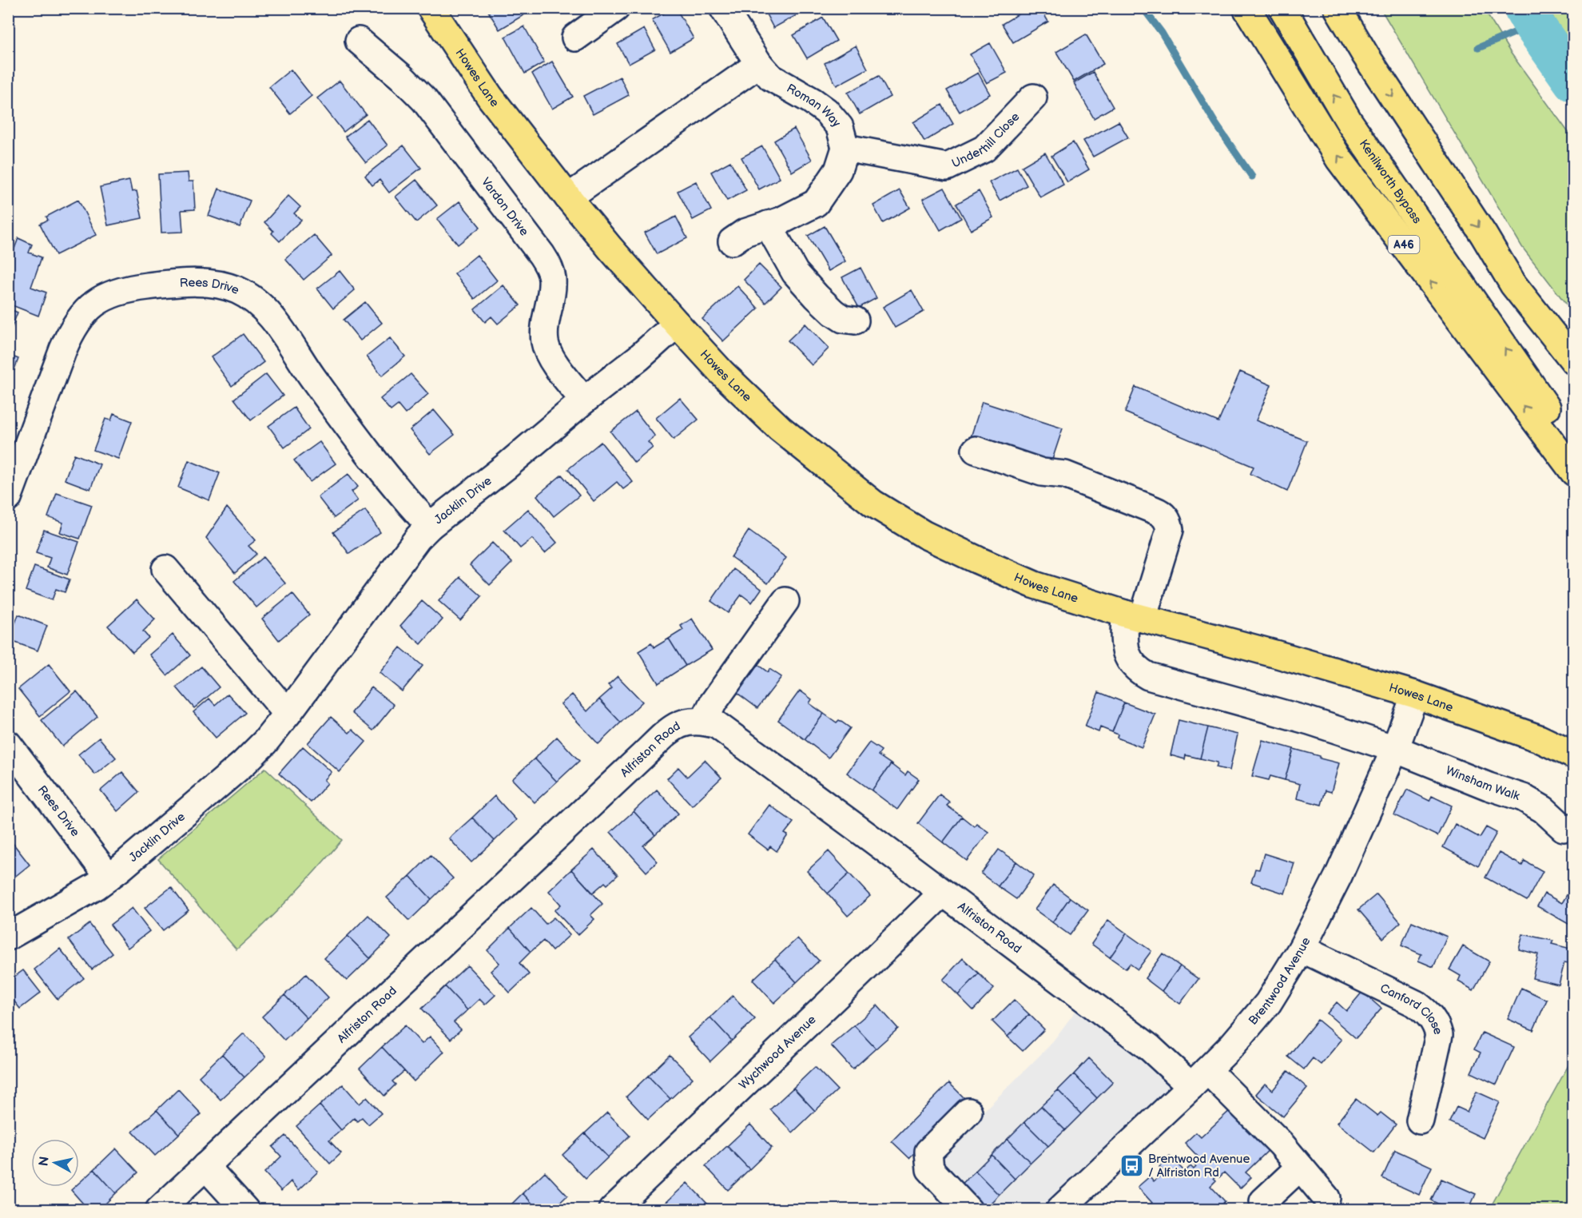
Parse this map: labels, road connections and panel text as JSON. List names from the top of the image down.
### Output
{
  "streets": {
    "main road": ["Howes Lane", "Kenilworth Bypass", "A46"],
    "street": [
      "Roman Way",
      "Underhill Close",
      "Vardon Drive",
      "Rees Drive",
      "Jacklin Drive",
      "Alfriston Road",
      "Winsham Walk",
      "Brentwood Avenue",
      "Canford Close",
      "Wychwood Avenue"
    ]
  },
  "crossings": [
    ["Howes Lane", "Jacklin Drive"],
    ["Howes Lane", "Brentwood Avenue"],
    ["Roman Way", "Underhill Close"],
    ["Vardon Drive", "Jacklin Drive"],
    ["Rees Drive", "Jacklin Drive"],
    ["Alfriston Road", "Brentwood Avenue"],
    ["Alfriston Road", "Wychwood Avenue"],
    ["Winsham Walk", "Brentwood Avenue"],
    ["Brentwood Avenue", "Canford Close"]
  ],
  "places": {
    "bus stop": ["Brentwood Avenue / Alfriston Rd"]
  },
  "north": "left"
}
